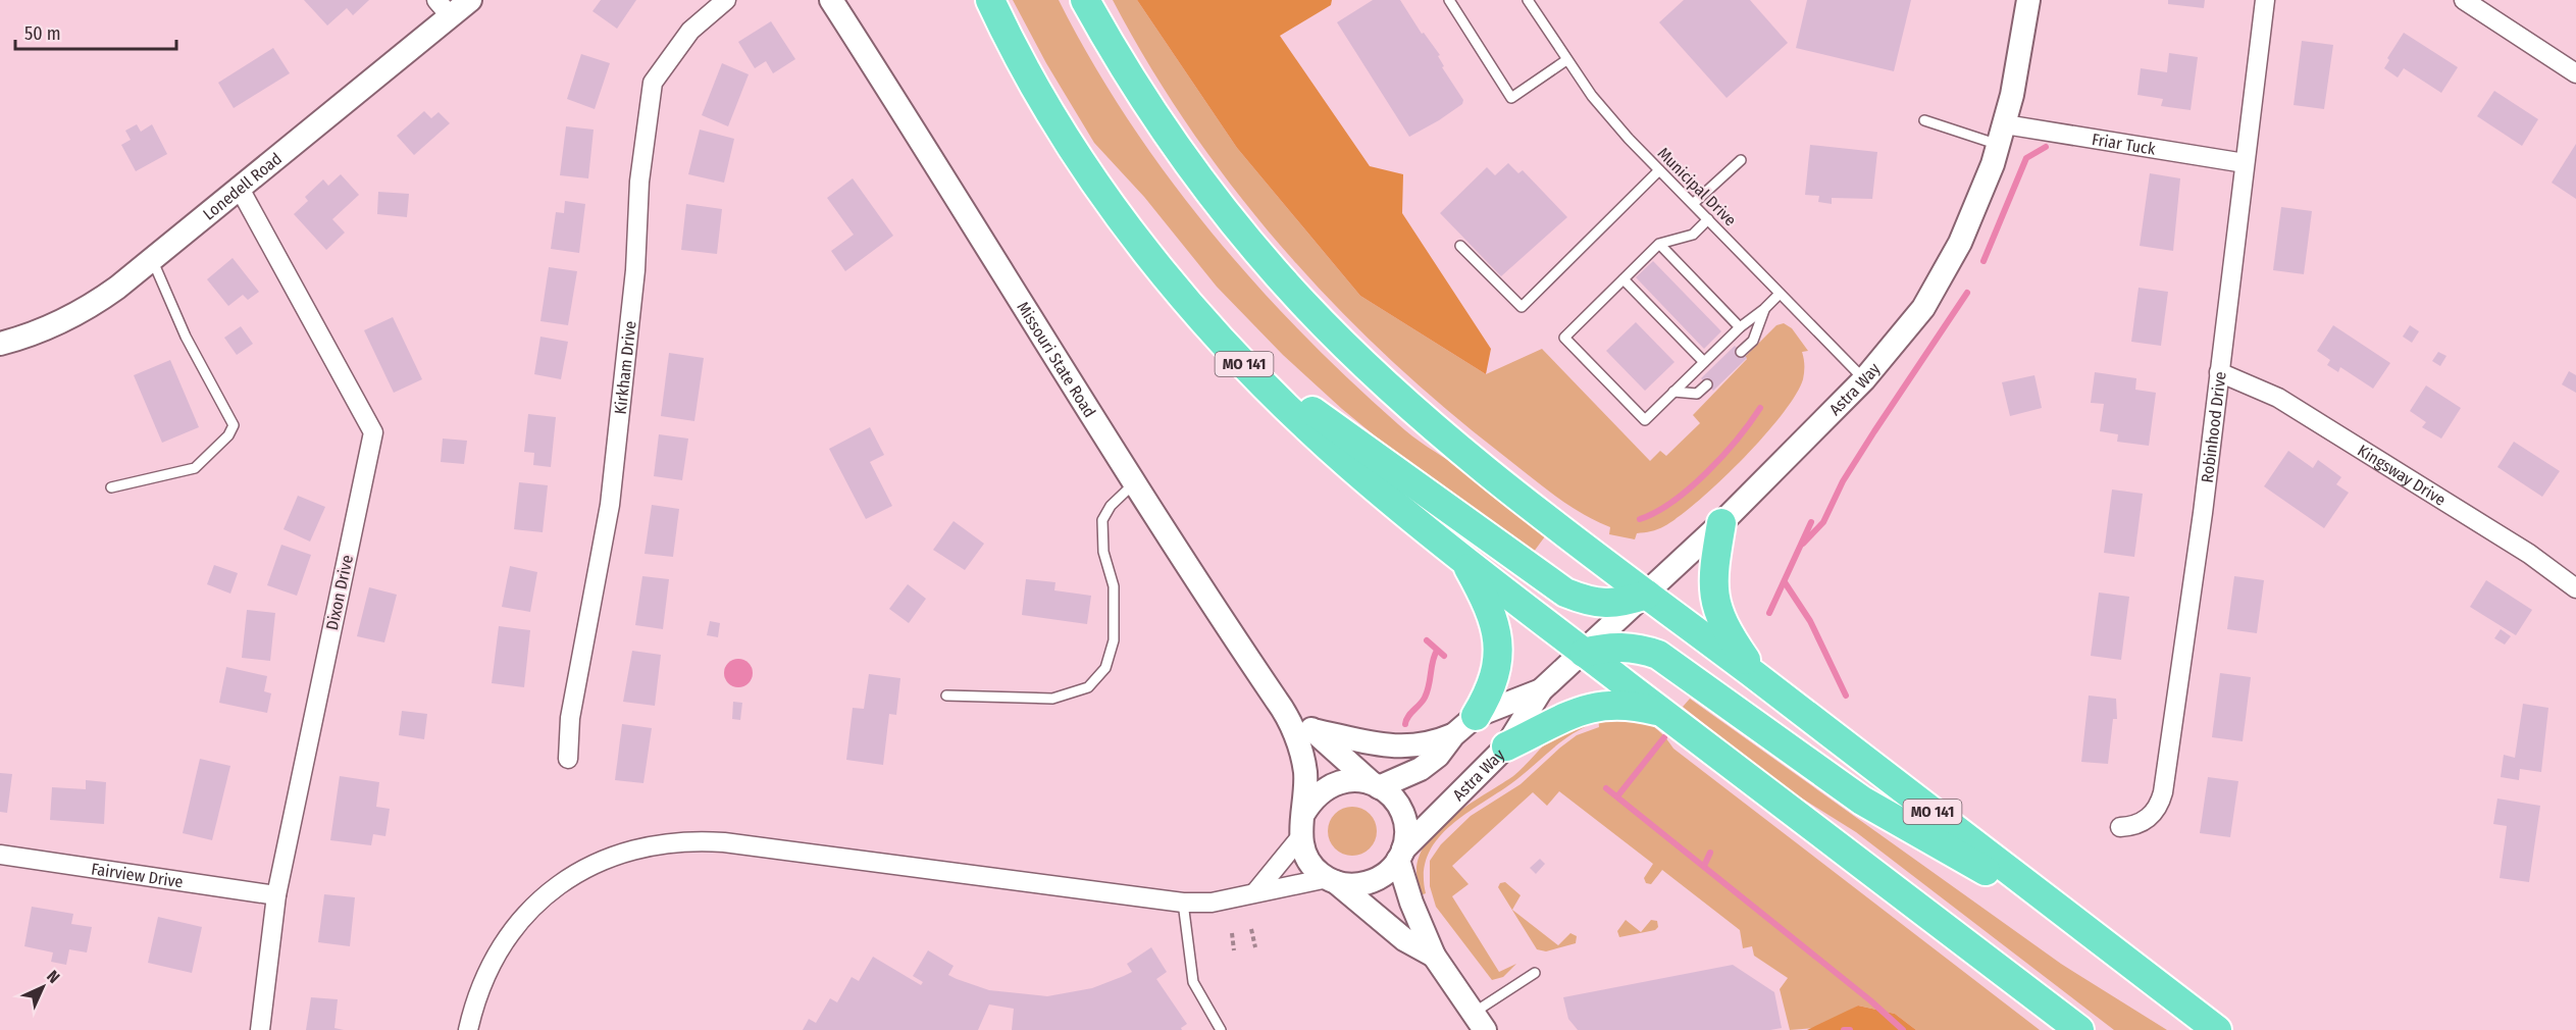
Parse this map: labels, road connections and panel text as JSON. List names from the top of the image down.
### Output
{
  "streets": {
    "highway": ["MO 141"],
    "street": [
      "Friar Tuck",
      "Lonedell Road",
      "Missouri State Road",
      "Kirkham Drive",
      "Astra Way",
      "Robinhood Drive",
      "Kingsway Drive",
      "Dixon Drive",
      "Fairview Drive"
    ],
    "lane": ["Municipal Drive"]
  },
  "crossings": [
    ["Friar Tuck", "Astra Way"],
    ["Friar Tuck", "Robinhood Drive"],
    ["Lonedell Road", "Dixon Drive"],
    ["Municipal Drive", "Astra Way"],
    ["Missouri State Road", "Astra Way"],
    ["MO 141", "Astra Way"],
    ["Robinhood Drive", "Kingsway Drive"],
    ["Dixon Drive", "Fairview Drive"]
  ],
  "scale_bar": "50 m",
  "north": "top right"
}
